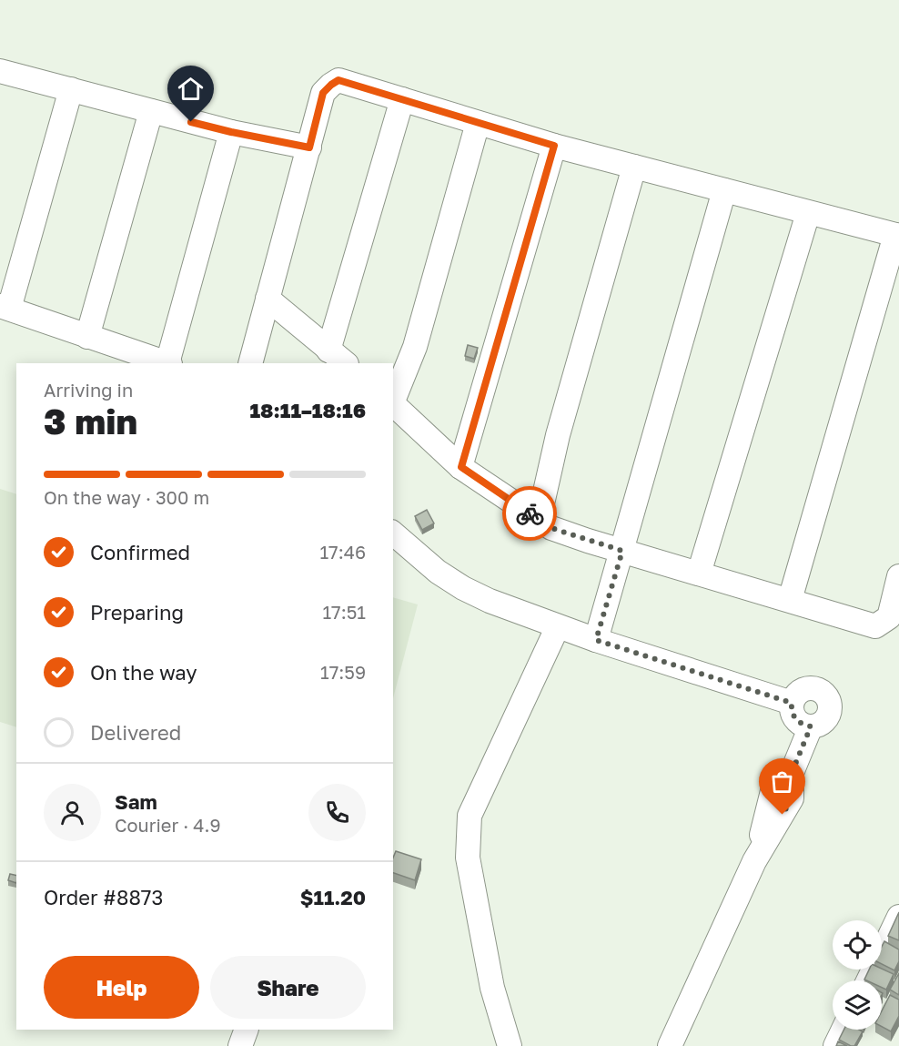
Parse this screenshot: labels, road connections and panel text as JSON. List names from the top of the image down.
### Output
{
  "page": {
    "heading": ["3 min", "Arriving in", "18:11–18:16"],
    "panel": [
      "Sam",
      "Courier · 4.9",
      "Order #8873",
      "$11.20"
    ],
    "bar": "On the way · 300 m",
    "list": [
      ["Confirmed", "17:46"],
      ["Preparing", "17:51"],
      ["On the way", "17:59"],
      "Delivered"
    ],
    "buttons": ["Help", "Share"]
  }
}
